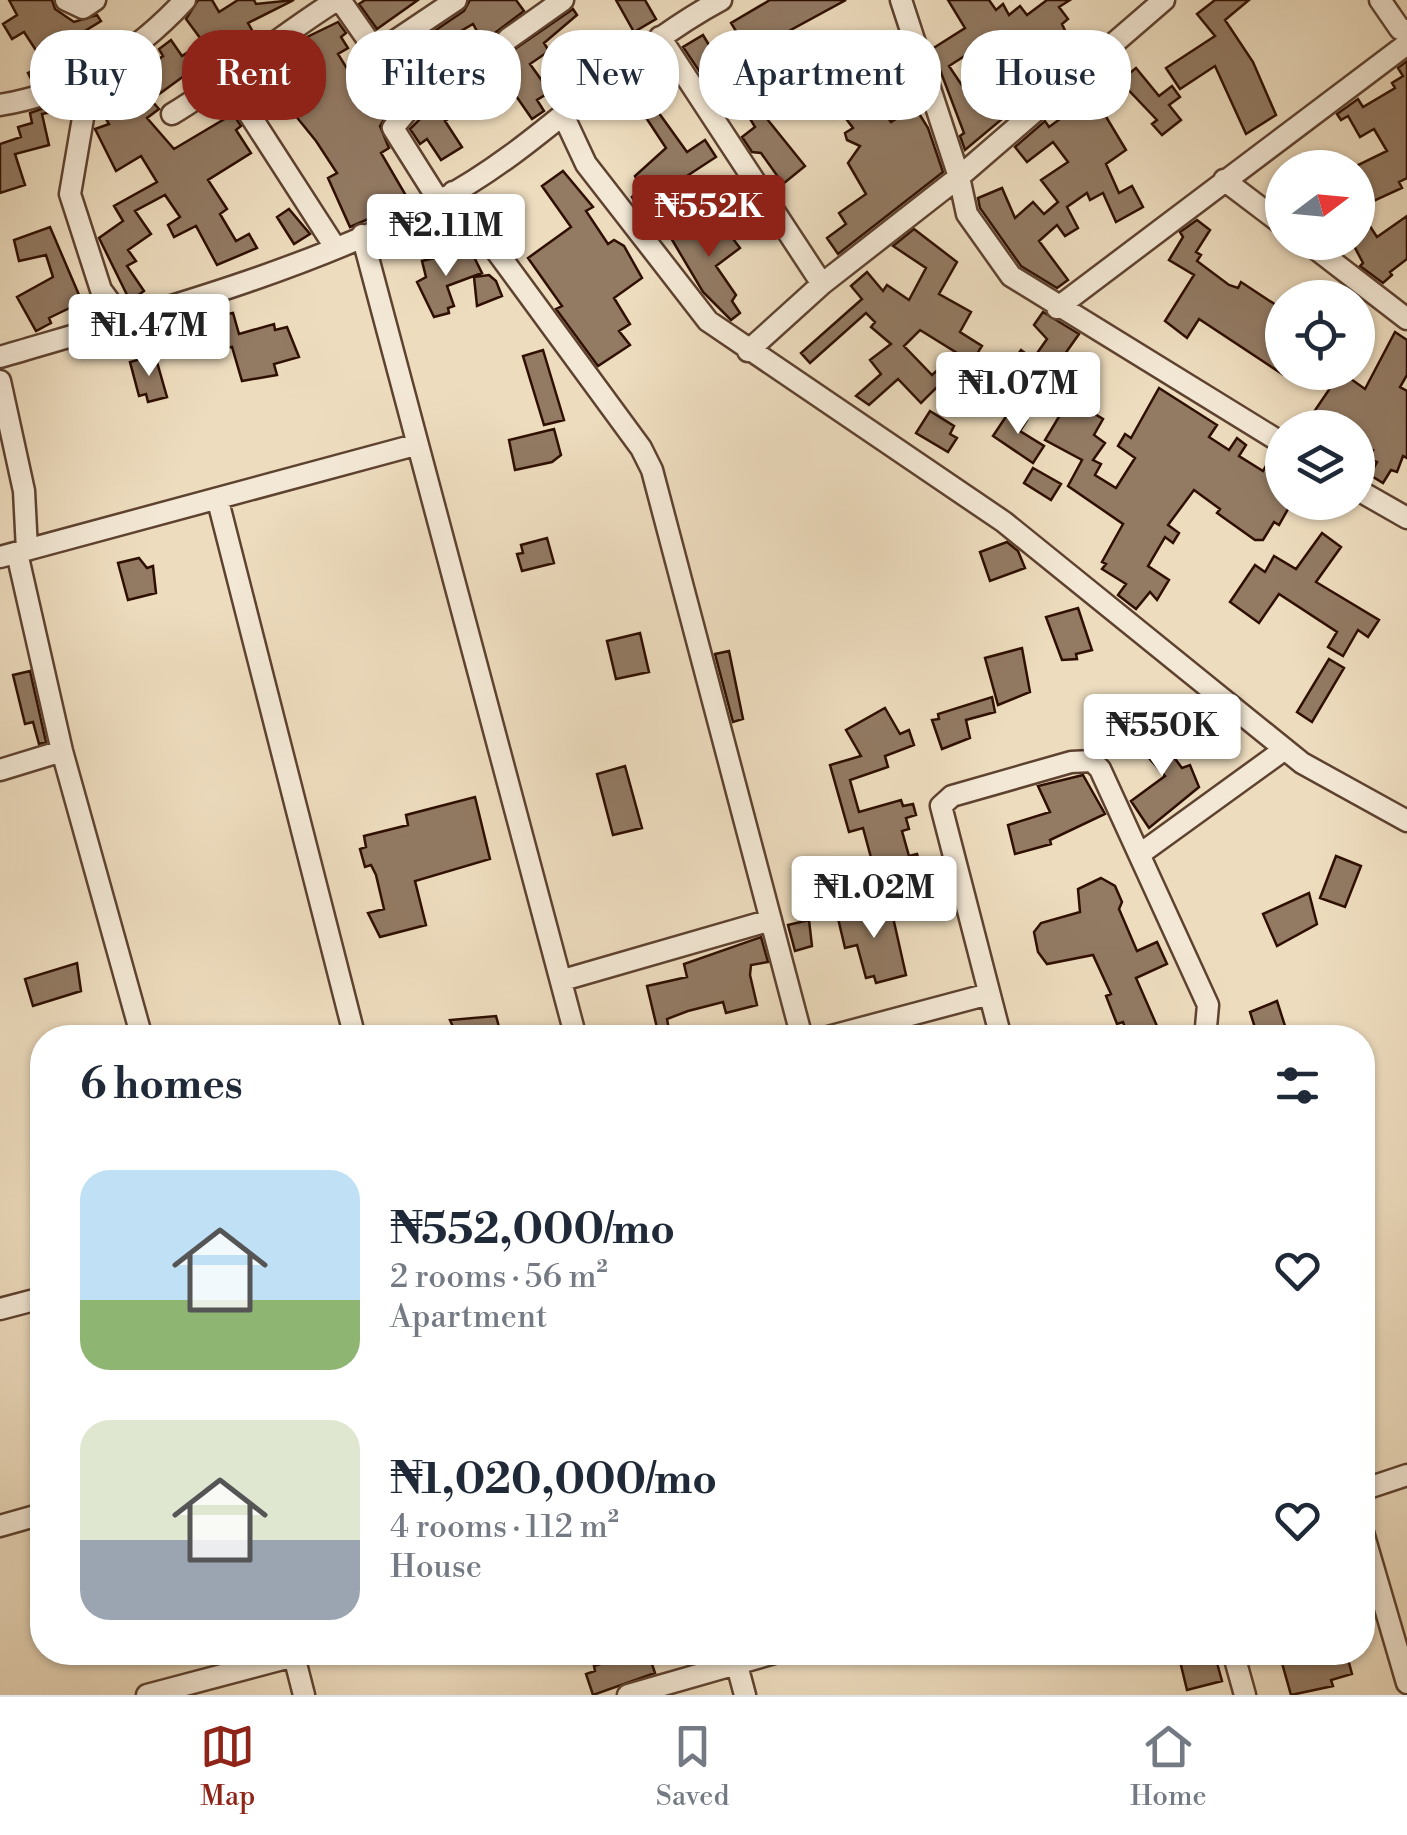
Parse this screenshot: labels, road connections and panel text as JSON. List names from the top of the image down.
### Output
{
  "north": "right",
  "page": {
    "chip": [
      "Buy",
      "Rent",
      "Filters",
      "New",
      "Apartment",
      "House"
    ],
    "price": [
      "₦552K",
      "₦2.11M",
      "₦1.47M",
      "₦1.07M",
      "₦550K",
      "₦1.02M"
    ],
    "heading": "6 homes",
    "list": [
      {
        "name": "₦552,000/mo",
        "note": "2 rooms · 56 m² · Apartment"
      },
      {
        "name": "₦1,020,000/mo",
        "note": "4 rooms · 112 m² · House"
      }
    ],
    "tabs": ["Map", "Saved", "Home"]
  }
}
